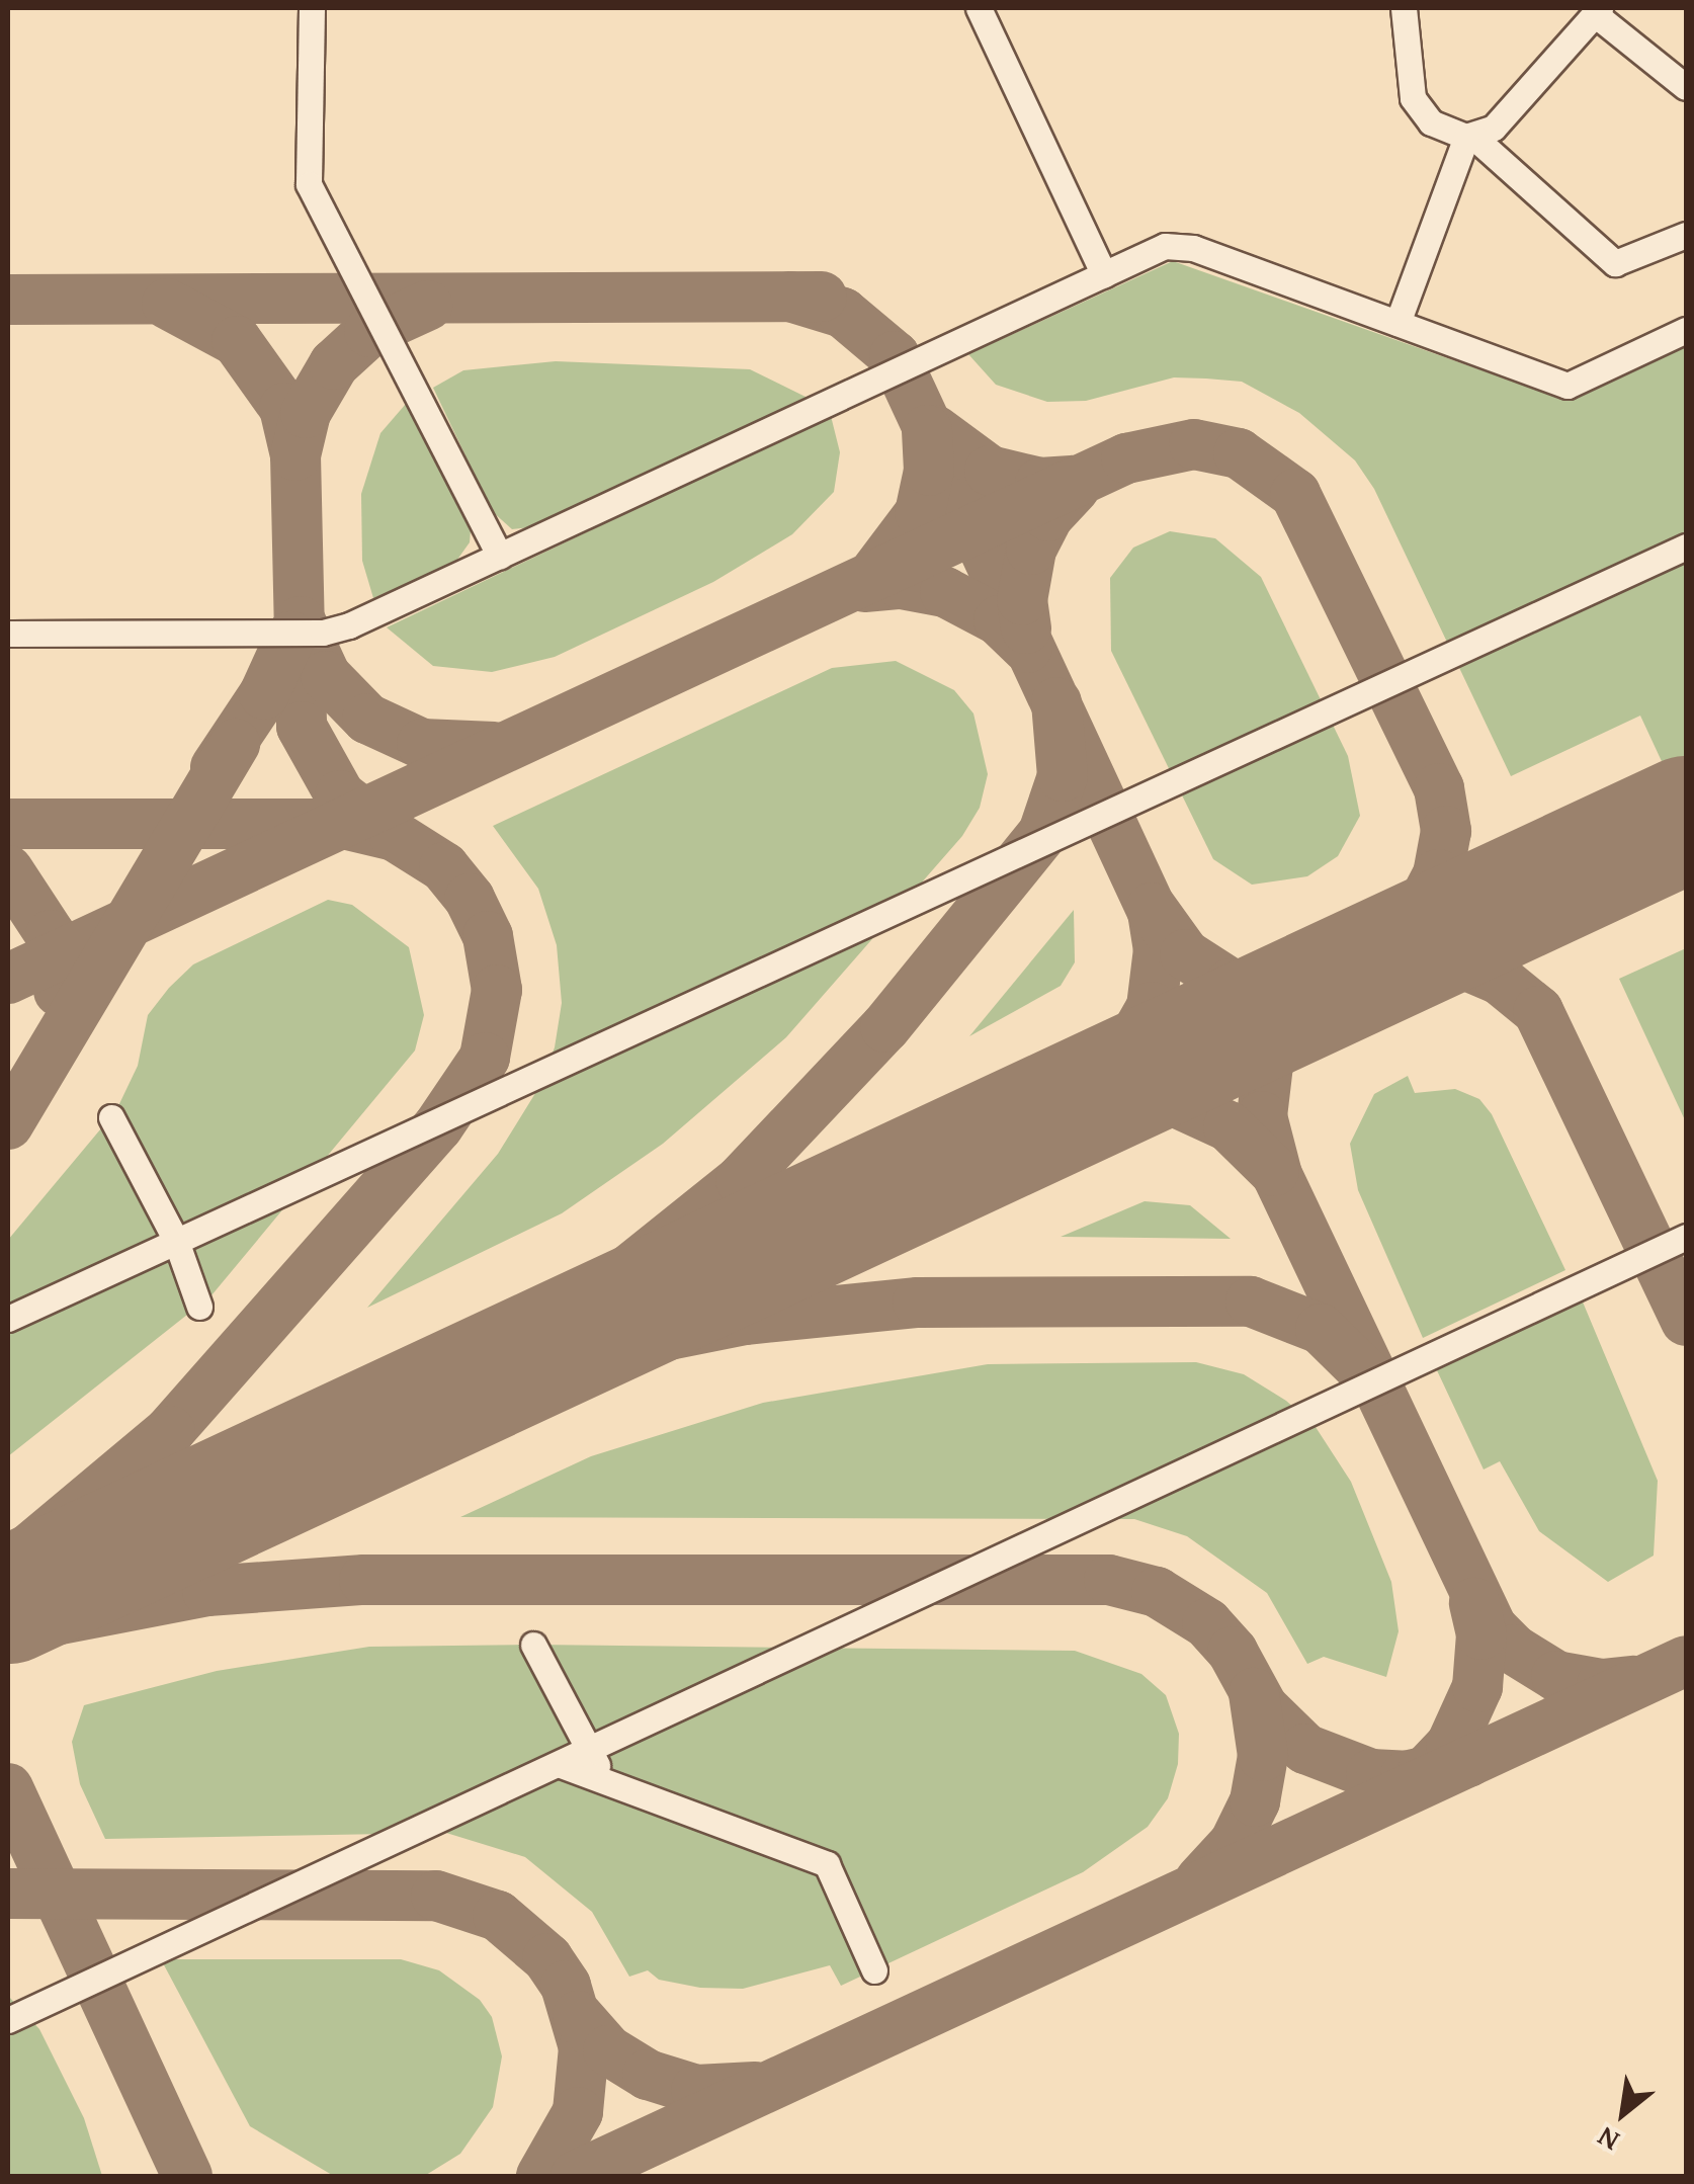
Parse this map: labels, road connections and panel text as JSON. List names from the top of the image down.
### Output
{
  "north": "bottom left"
}
